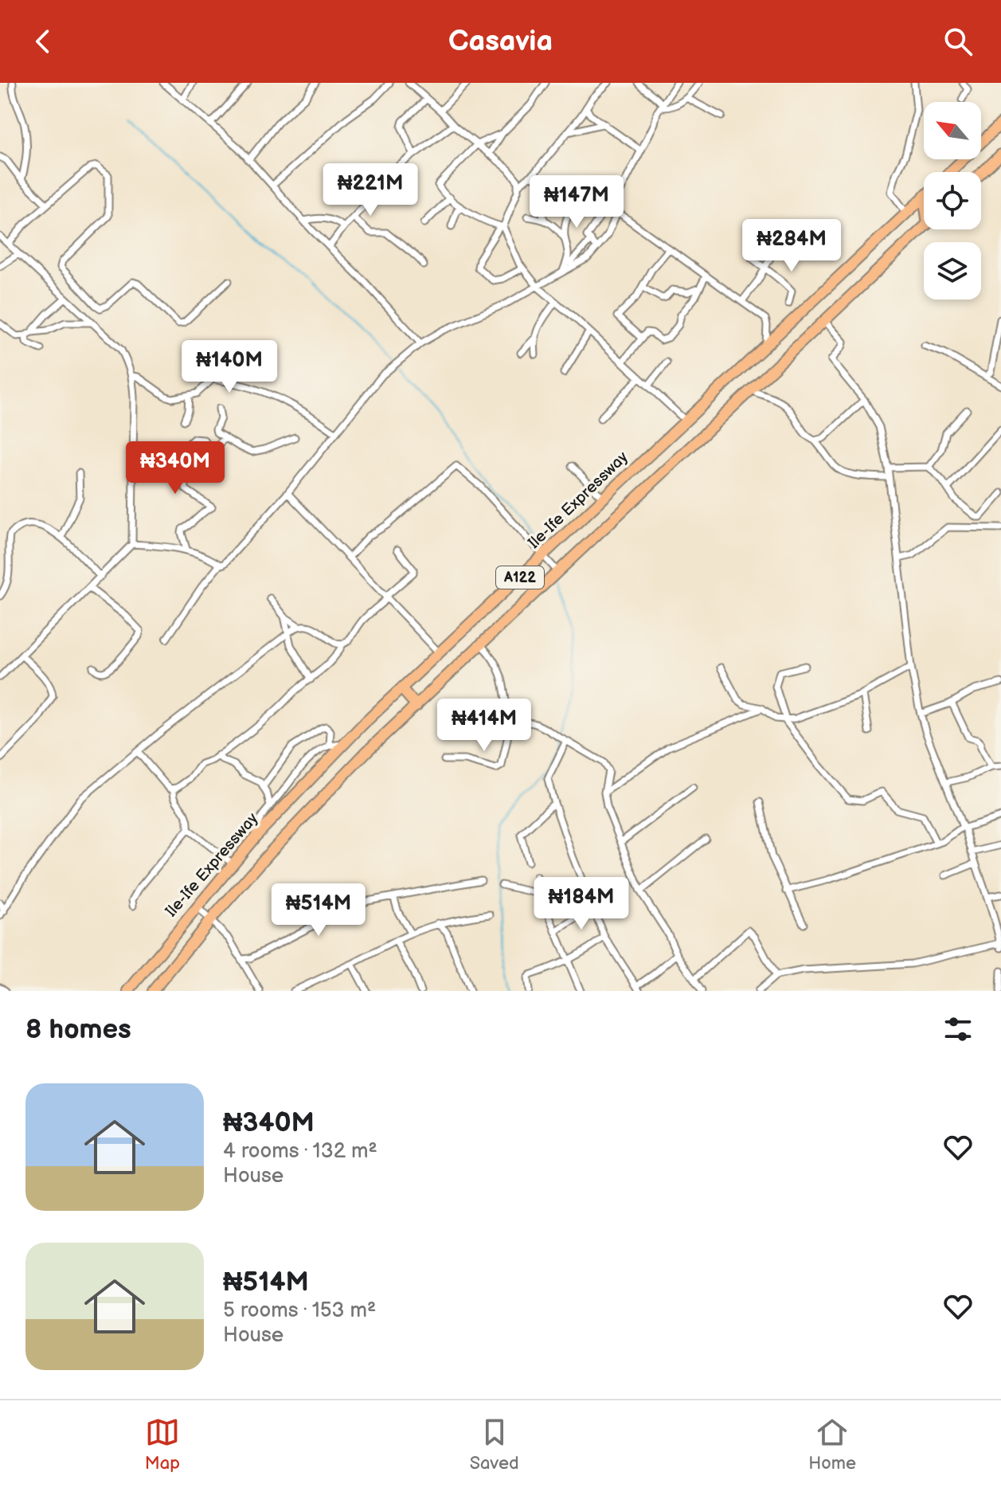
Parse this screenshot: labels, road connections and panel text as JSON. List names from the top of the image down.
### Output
{
  "streets": {
    "highway": ["Ile-Ife Expressway", "A122"]
  },
  "north": "top left",
  "page": {
    "header": "Casavia",
    "price": [
      "₦221M",
      "₦147M",
      "₦284M",
      "₦140M",
      "₦340M",
      "₦414M",
      "₦184M",
      "₦514M"
    ],
    "heading": "8 homes",
    "list": [
      {
        "name": "₦340M",
        "note": "4 rooms · 132 m² · House"
      },
      {
        "name": "₦514M",
        "note": "5 rooms · 153 m² · House"
      }
    ],
    "tabs": ["Map", "Saved", "Home"]
  }
}
